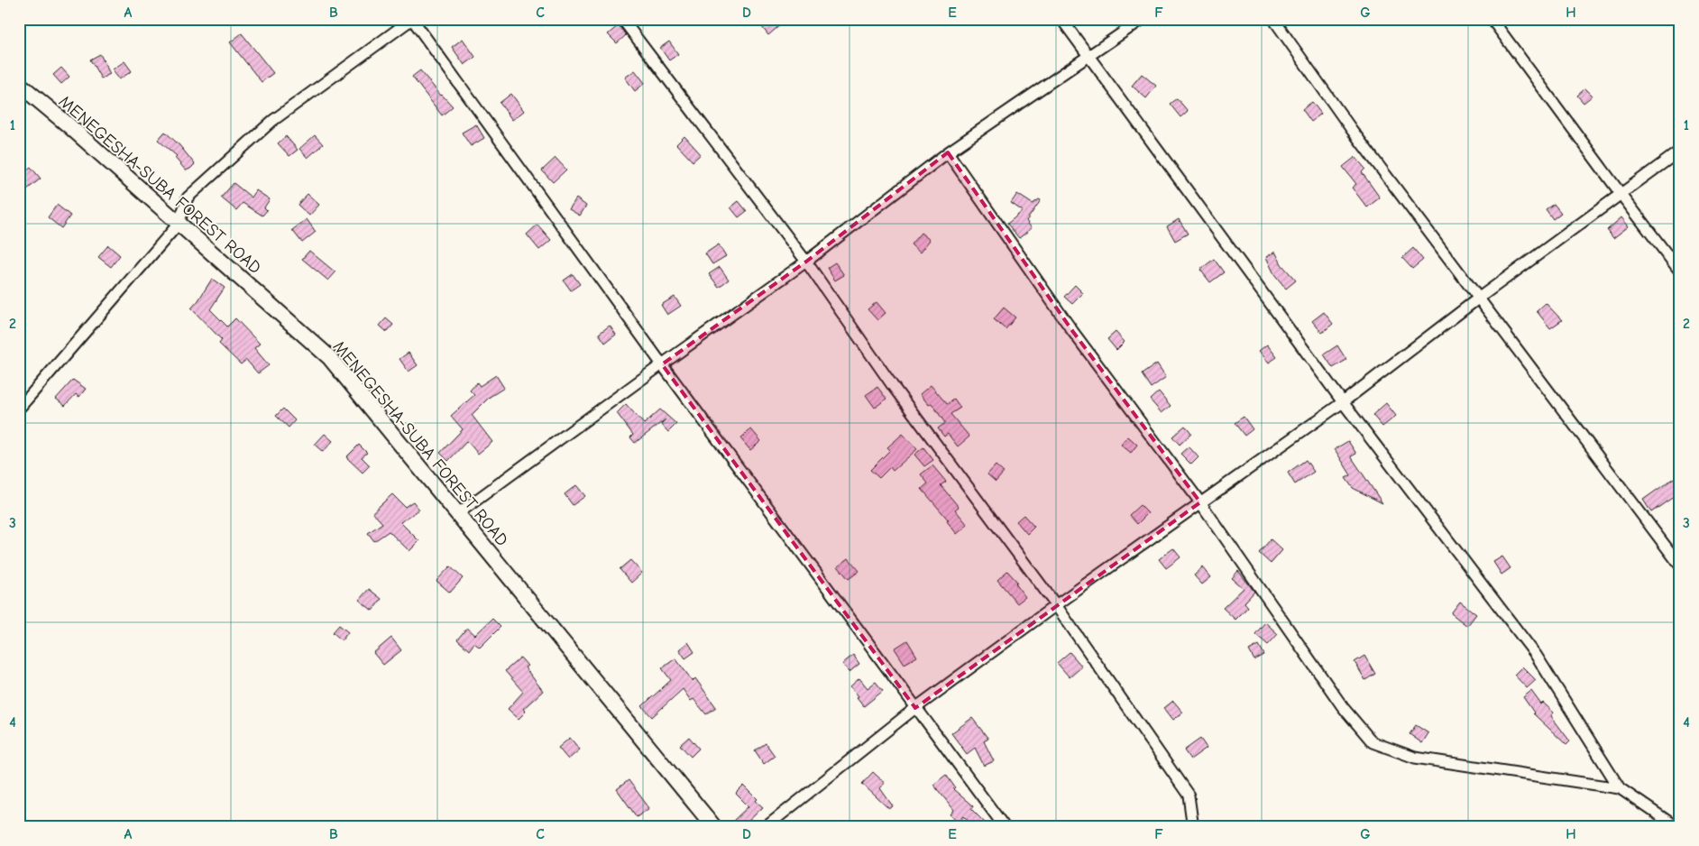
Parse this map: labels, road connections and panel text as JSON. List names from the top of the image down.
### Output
{
  "streets": {
    "street": ["MENEGESHA-SUBA FOREST ROAD"]
  },
  "grid": {
    "columns": [
      "A",
      "B",
      "C",
      "D",
      "E",
      "F",
      "G",
      "H"
    ],
    "rows": [
      "1",
      "2",
      "3",
      "4"
    ]
  }
}
